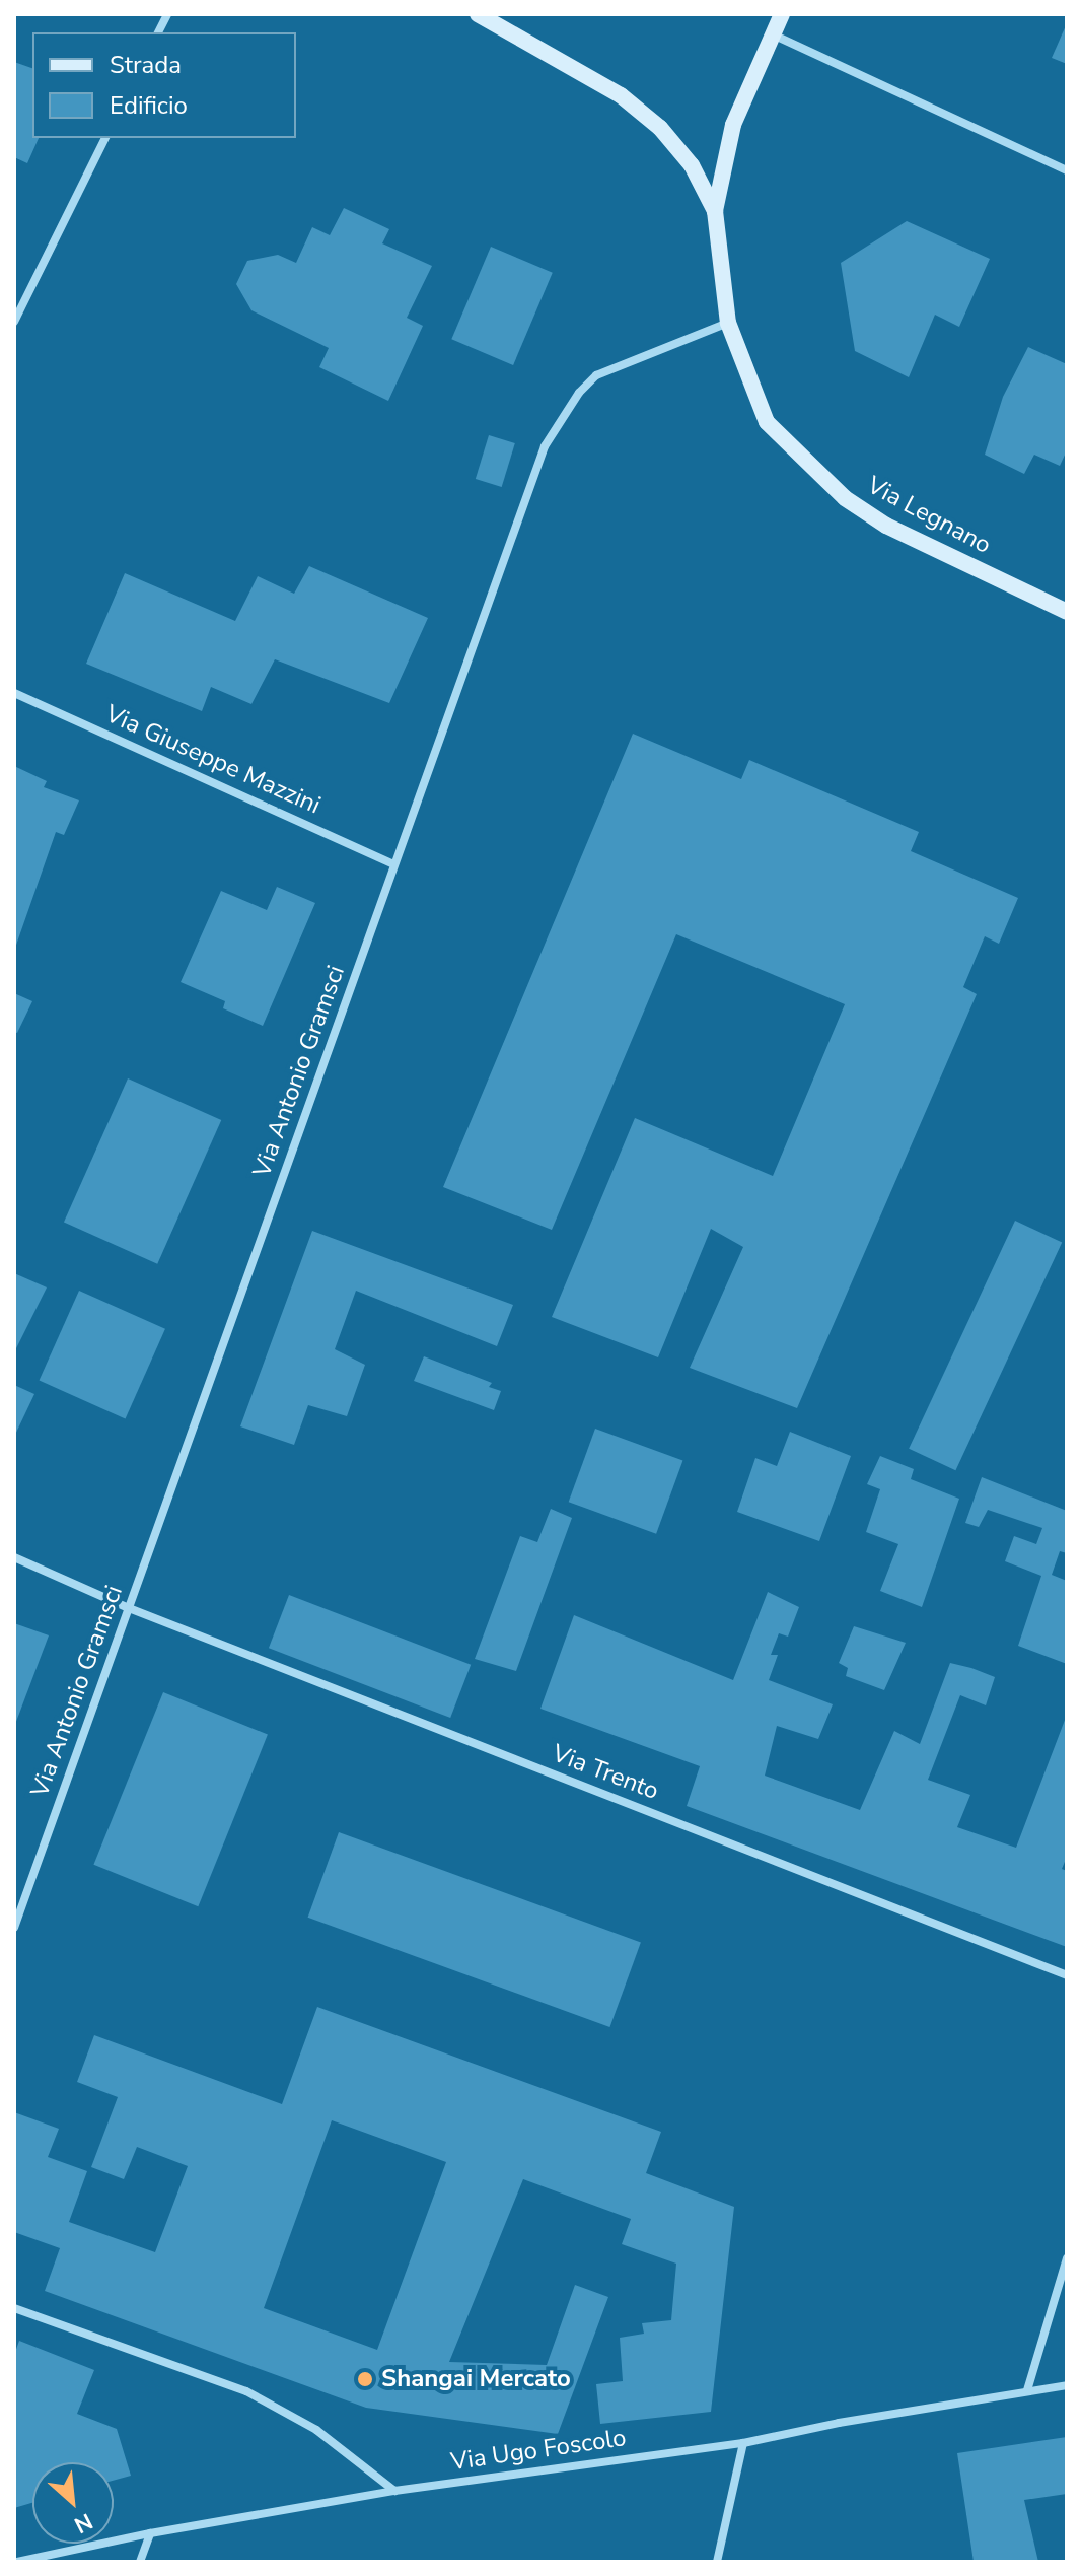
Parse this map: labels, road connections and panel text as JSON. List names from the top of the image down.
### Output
{
  "streets": {
    "street": [
      "Via Legnano",
      "Via Giuseppe Mazzini",
      "Via Antonio Gramsci",
      "Via Trento",
      "Via Ugo Foscolo"
    ]
  },
  "crossings": [
    ["Via Legnano", "Via Antonio Gramsci"],
    ["Via Giuseppe Mazzini", "Via Antonio Gramsci"],
    ["Via Antonio Gramsci", "Via Trento"]
  ],
  "places": ["Shangai Mercato"],
  "legend": ["Strada", "Edificio"],
  "north": "bottom right"
}
